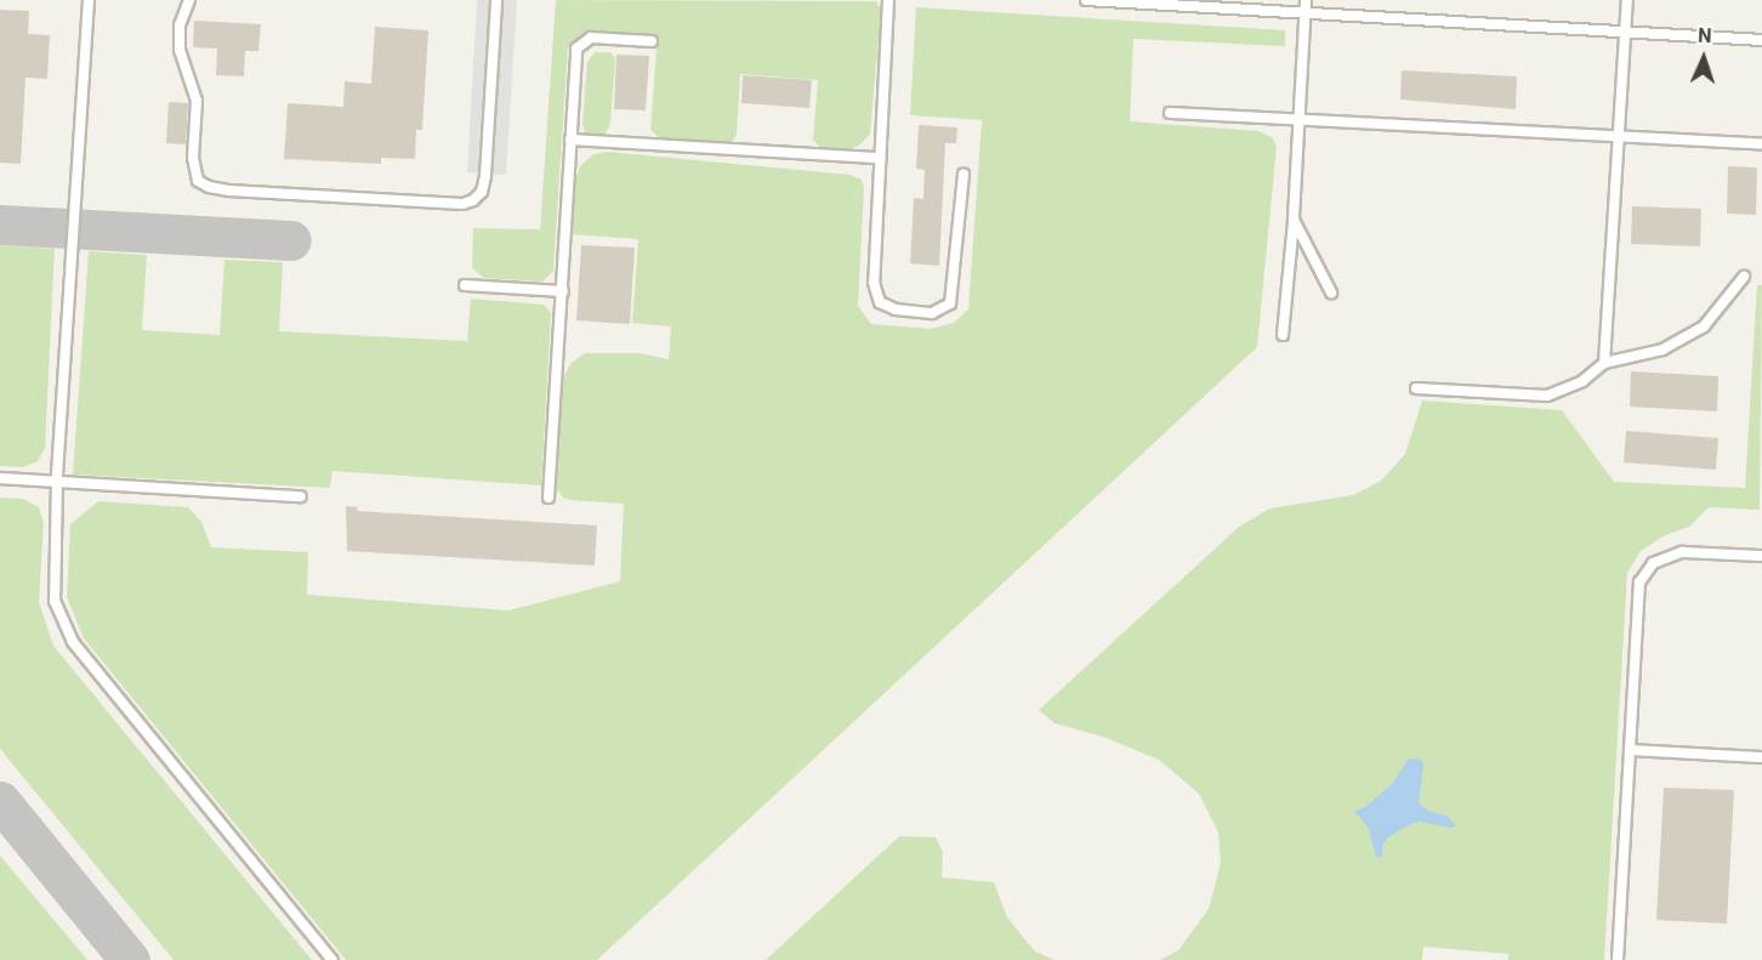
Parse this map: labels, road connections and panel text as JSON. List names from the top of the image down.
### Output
{
  "north": "top"
}
